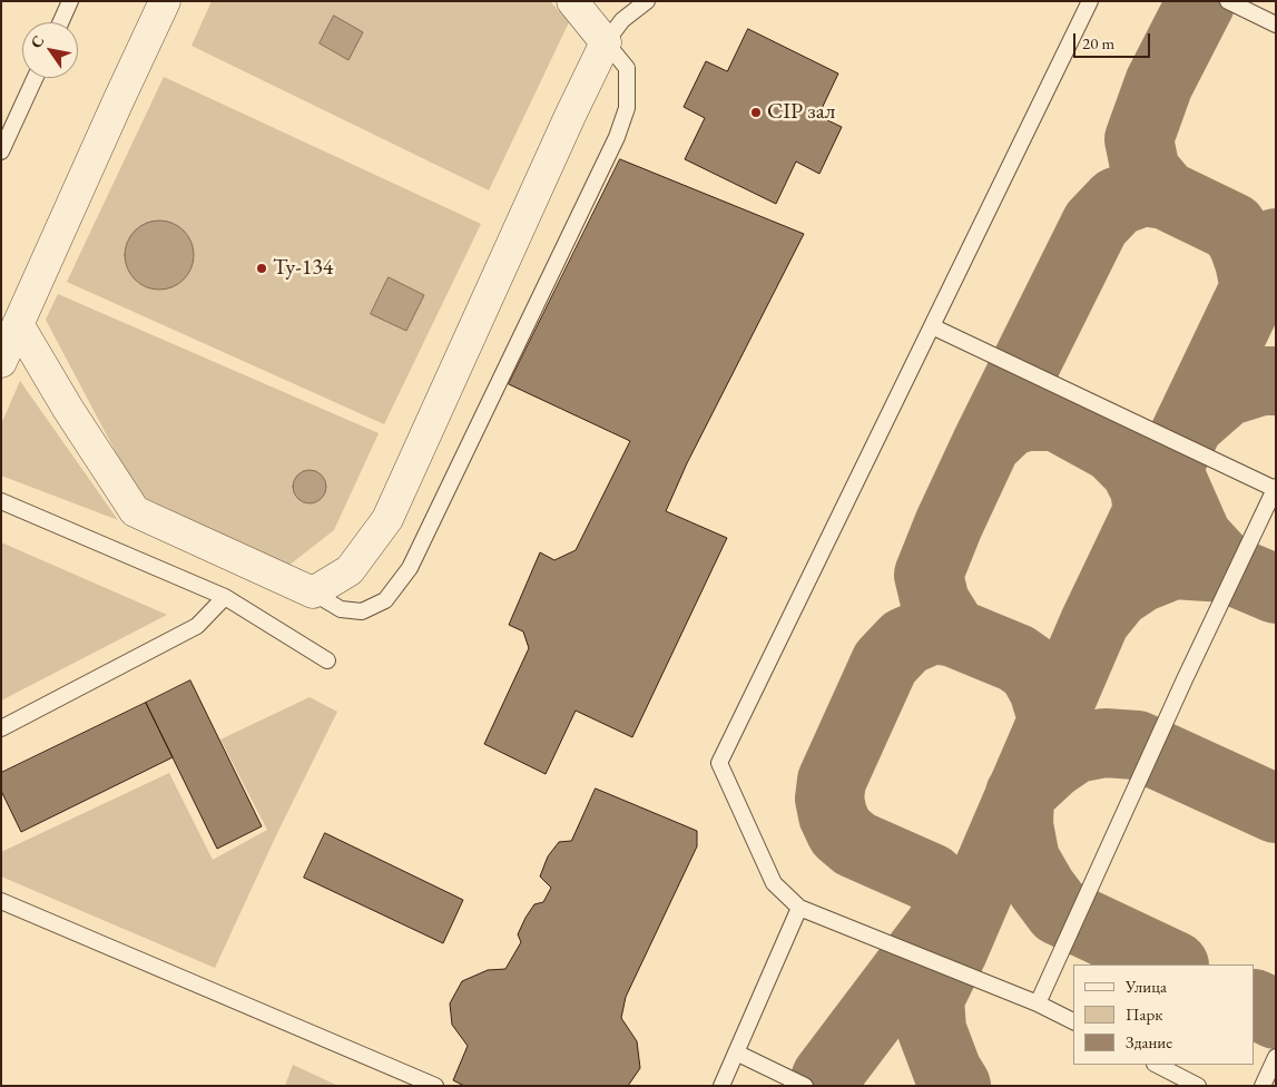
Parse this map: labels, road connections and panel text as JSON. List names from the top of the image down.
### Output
{
  "places": ["CIP зал", "Ту-134"],
  "legend": ["Улица", "Парк", "Здание"],
  "scale_bar": "20 m",
  "north": "top left"
}
